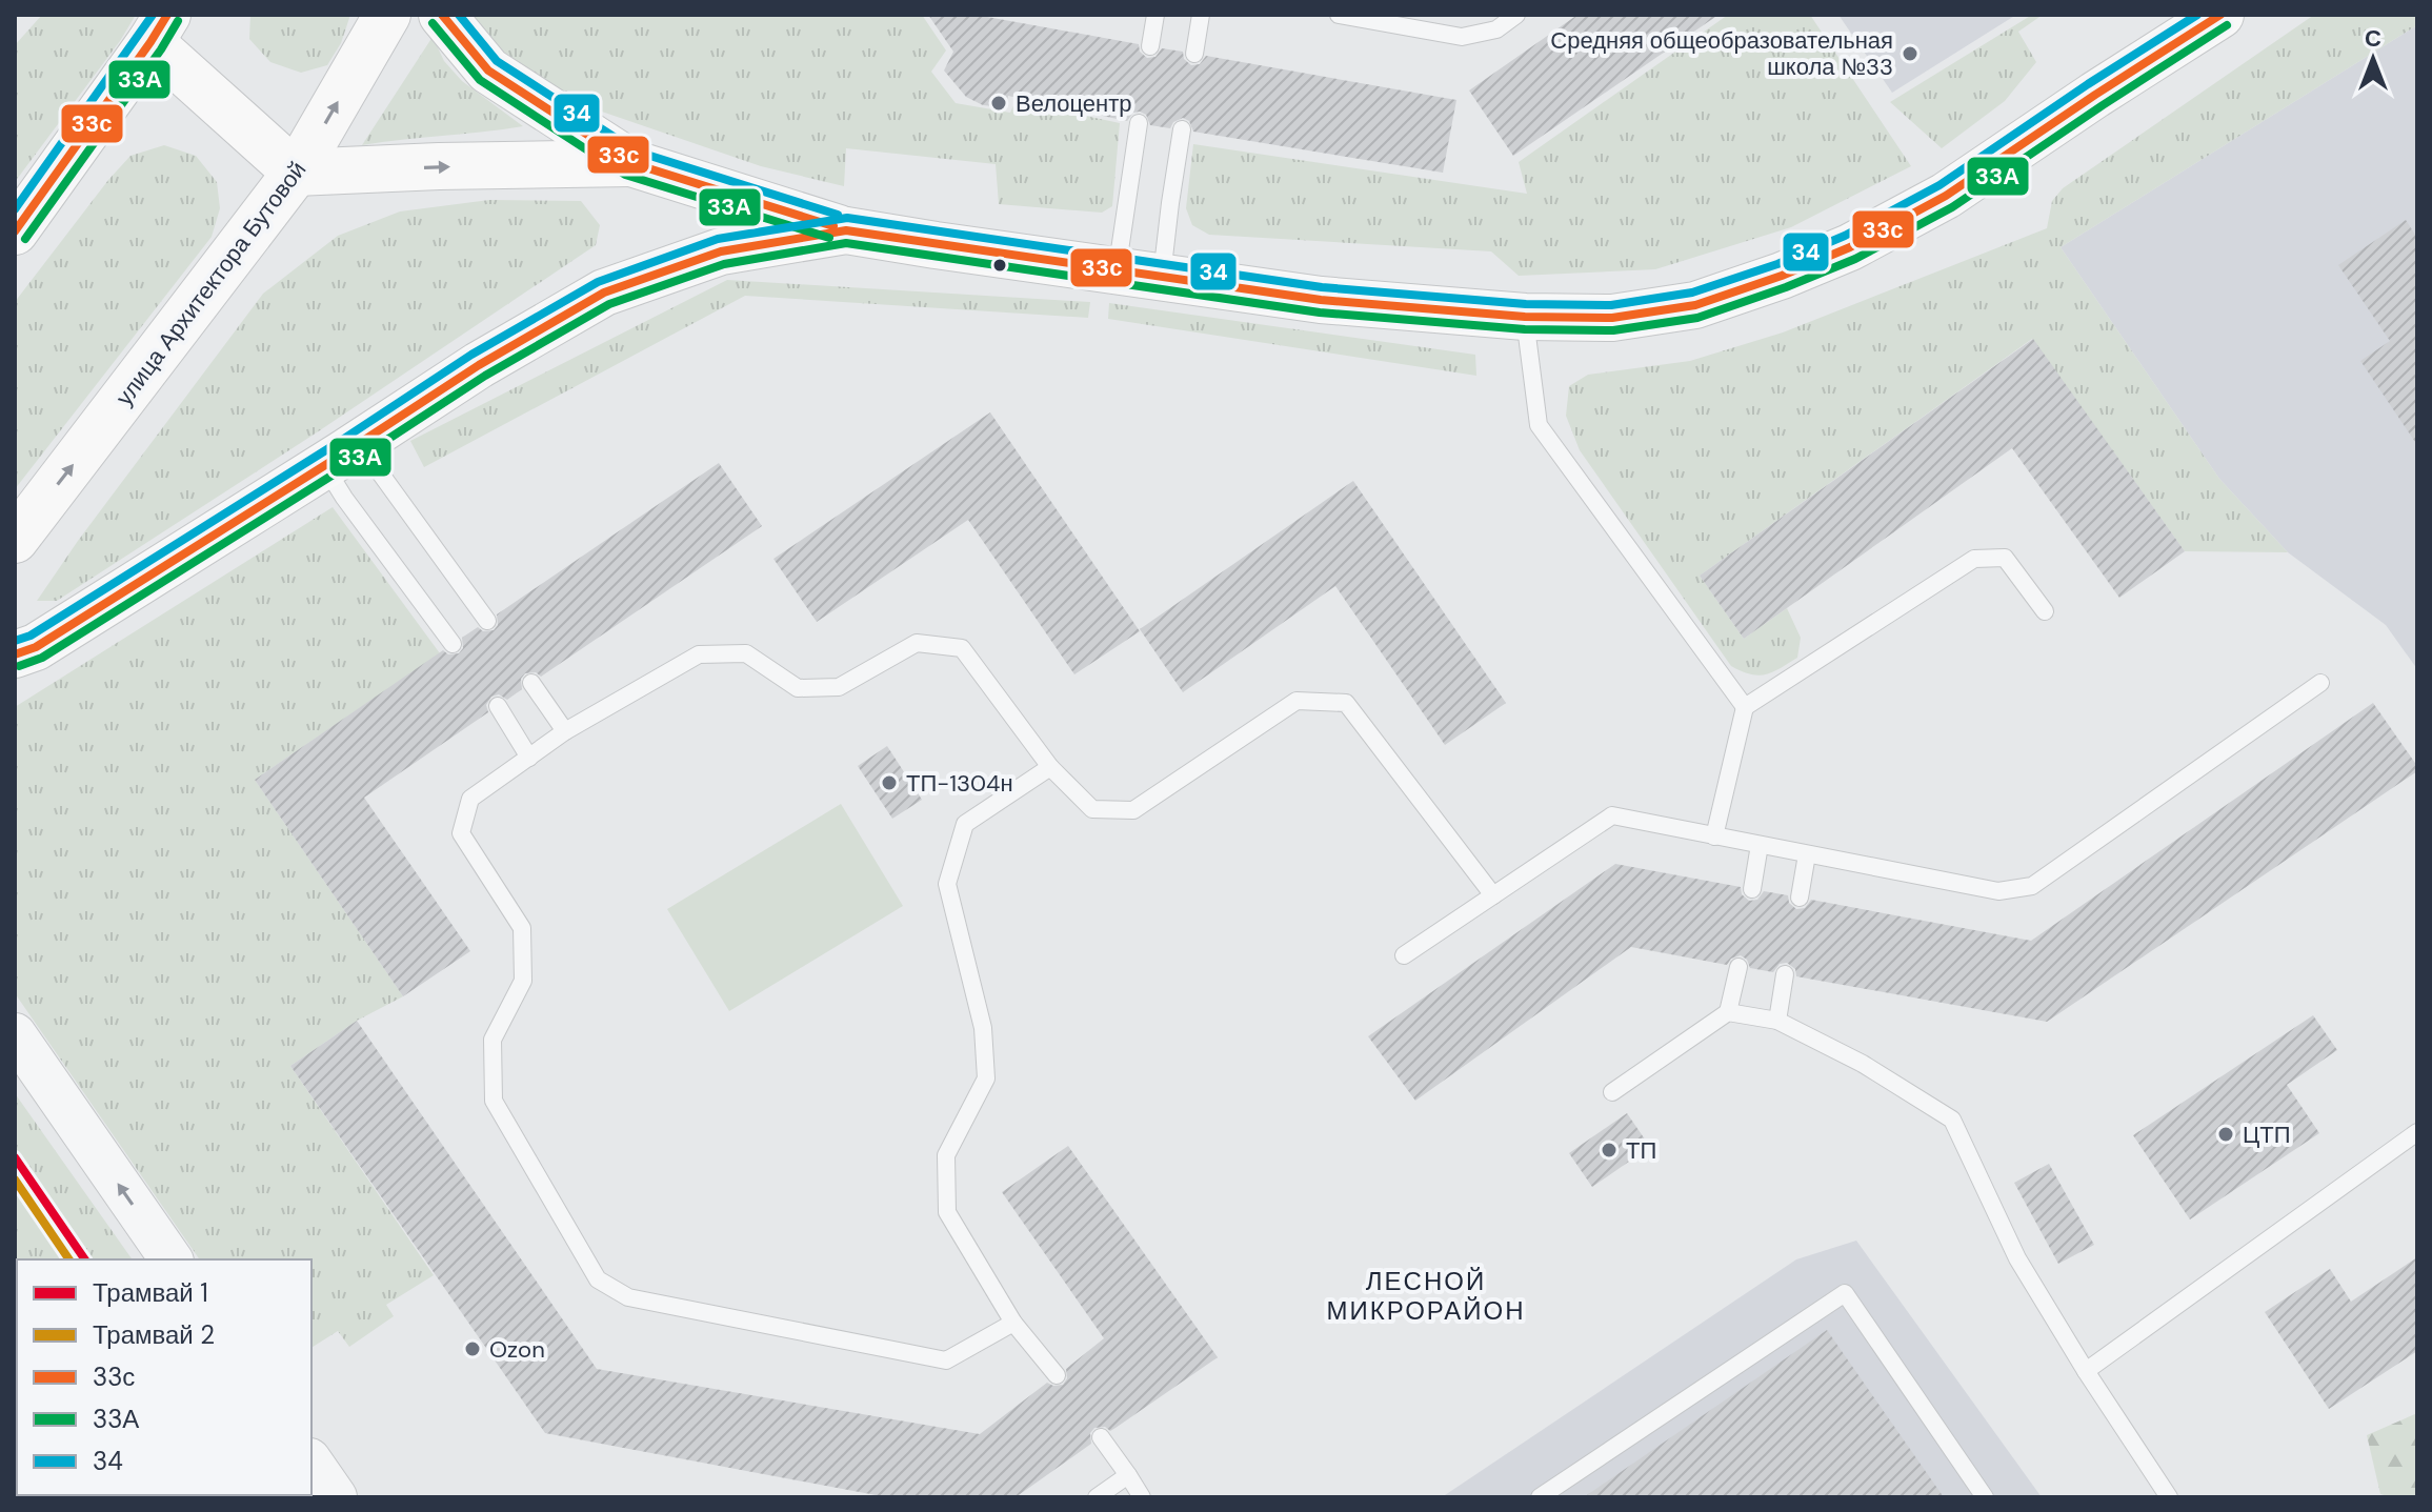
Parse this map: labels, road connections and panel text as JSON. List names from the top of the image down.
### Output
{
  "streets": {
    "main road": ["улица Архитектора Бутовой"]
  },
  "districts": ["ЛЕСНОЙ МИКРОРАЙОН"],
  "places": [
    "Средняя общеобразовательная школа №33",
    "Велоцентр",
    "ТП-1304н",
    "ЦТП",
    "ТП",
    "Ozon"
  ],
  "lines": [
    "transit line 33с",
    "transit line 34",
    "transit line 33А",
    "tram line 1",
    "tram line 2"
  ],
  "legend": [
    "Трамвай 1",
    "Трамвай 2",
    "33с",
    "33А",
    "34"
  ],
  "north": "top"
}
